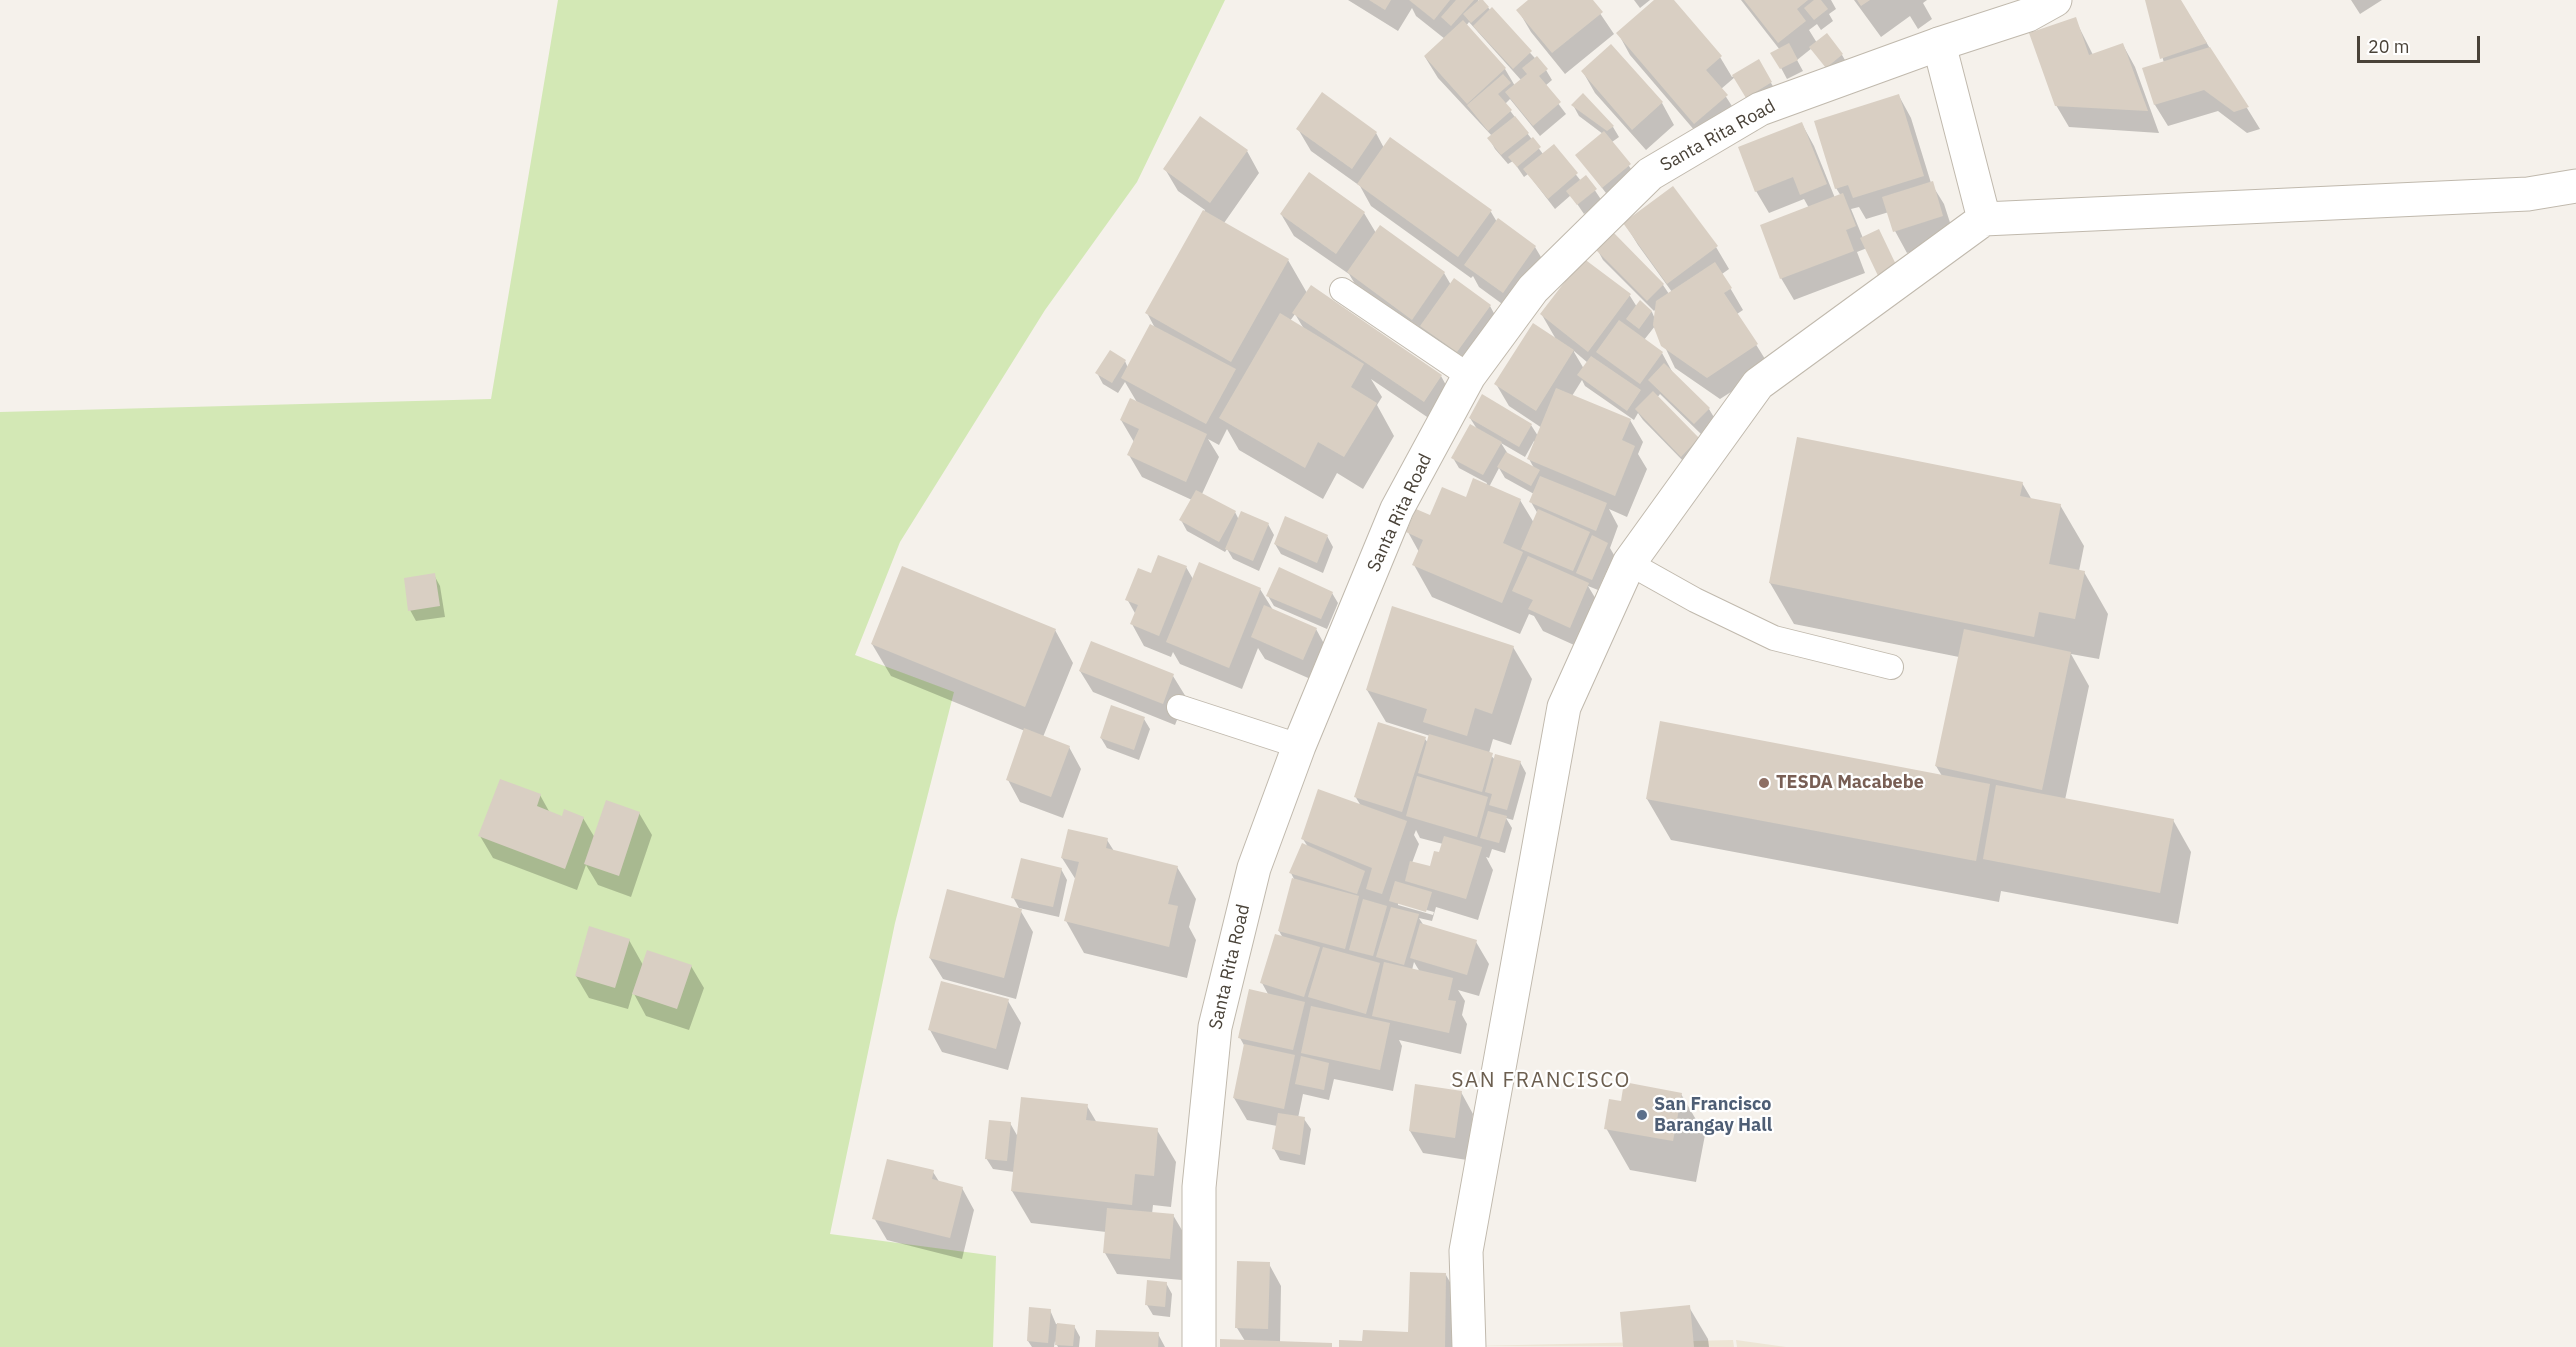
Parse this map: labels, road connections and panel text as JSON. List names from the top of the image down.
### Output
{
  "streets": {
    "street": ["Santa Rita Road"]
  },
  "districts": ["SAN FRANCISCO"],
  "places": ["TESDA Macabebe", "San Francisco Barangay Hall"],
  "scale_bar": "20 m"
}
